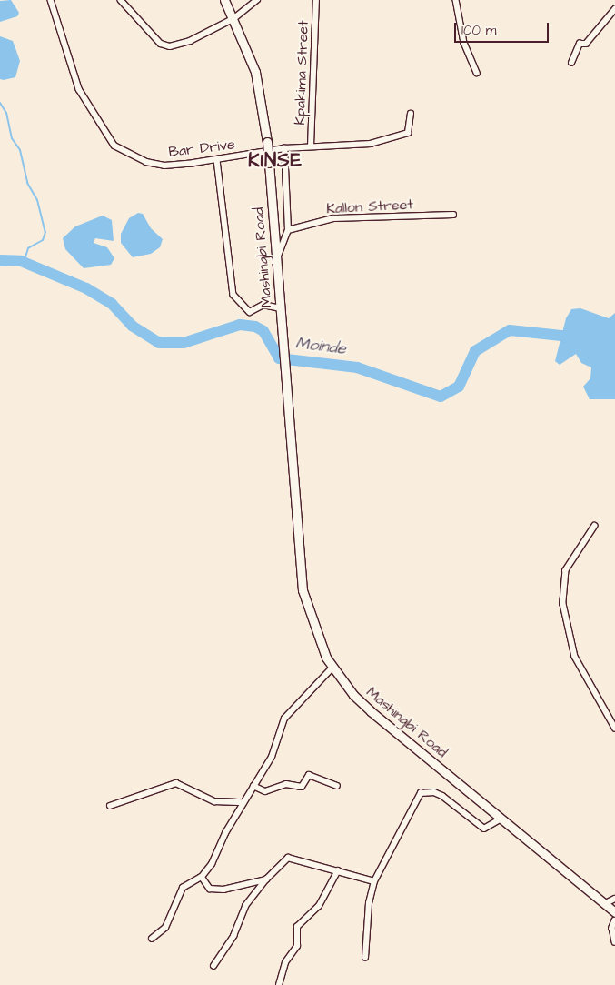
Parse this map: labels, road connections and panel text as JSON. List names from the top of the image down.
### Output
{
  "streets": {
    "main road": ["Mashingbi Road"],
    "street": ["Kpakima Street", "Bar Drive", "Kallon Street"]
  },
  "crossings": [
    ["Kpakima Street", "Bar Drive"]
  ],
  "districts": ["KINSE"],
  "water": ["Moinde"],
  "scale_bar": "100 m"
}
